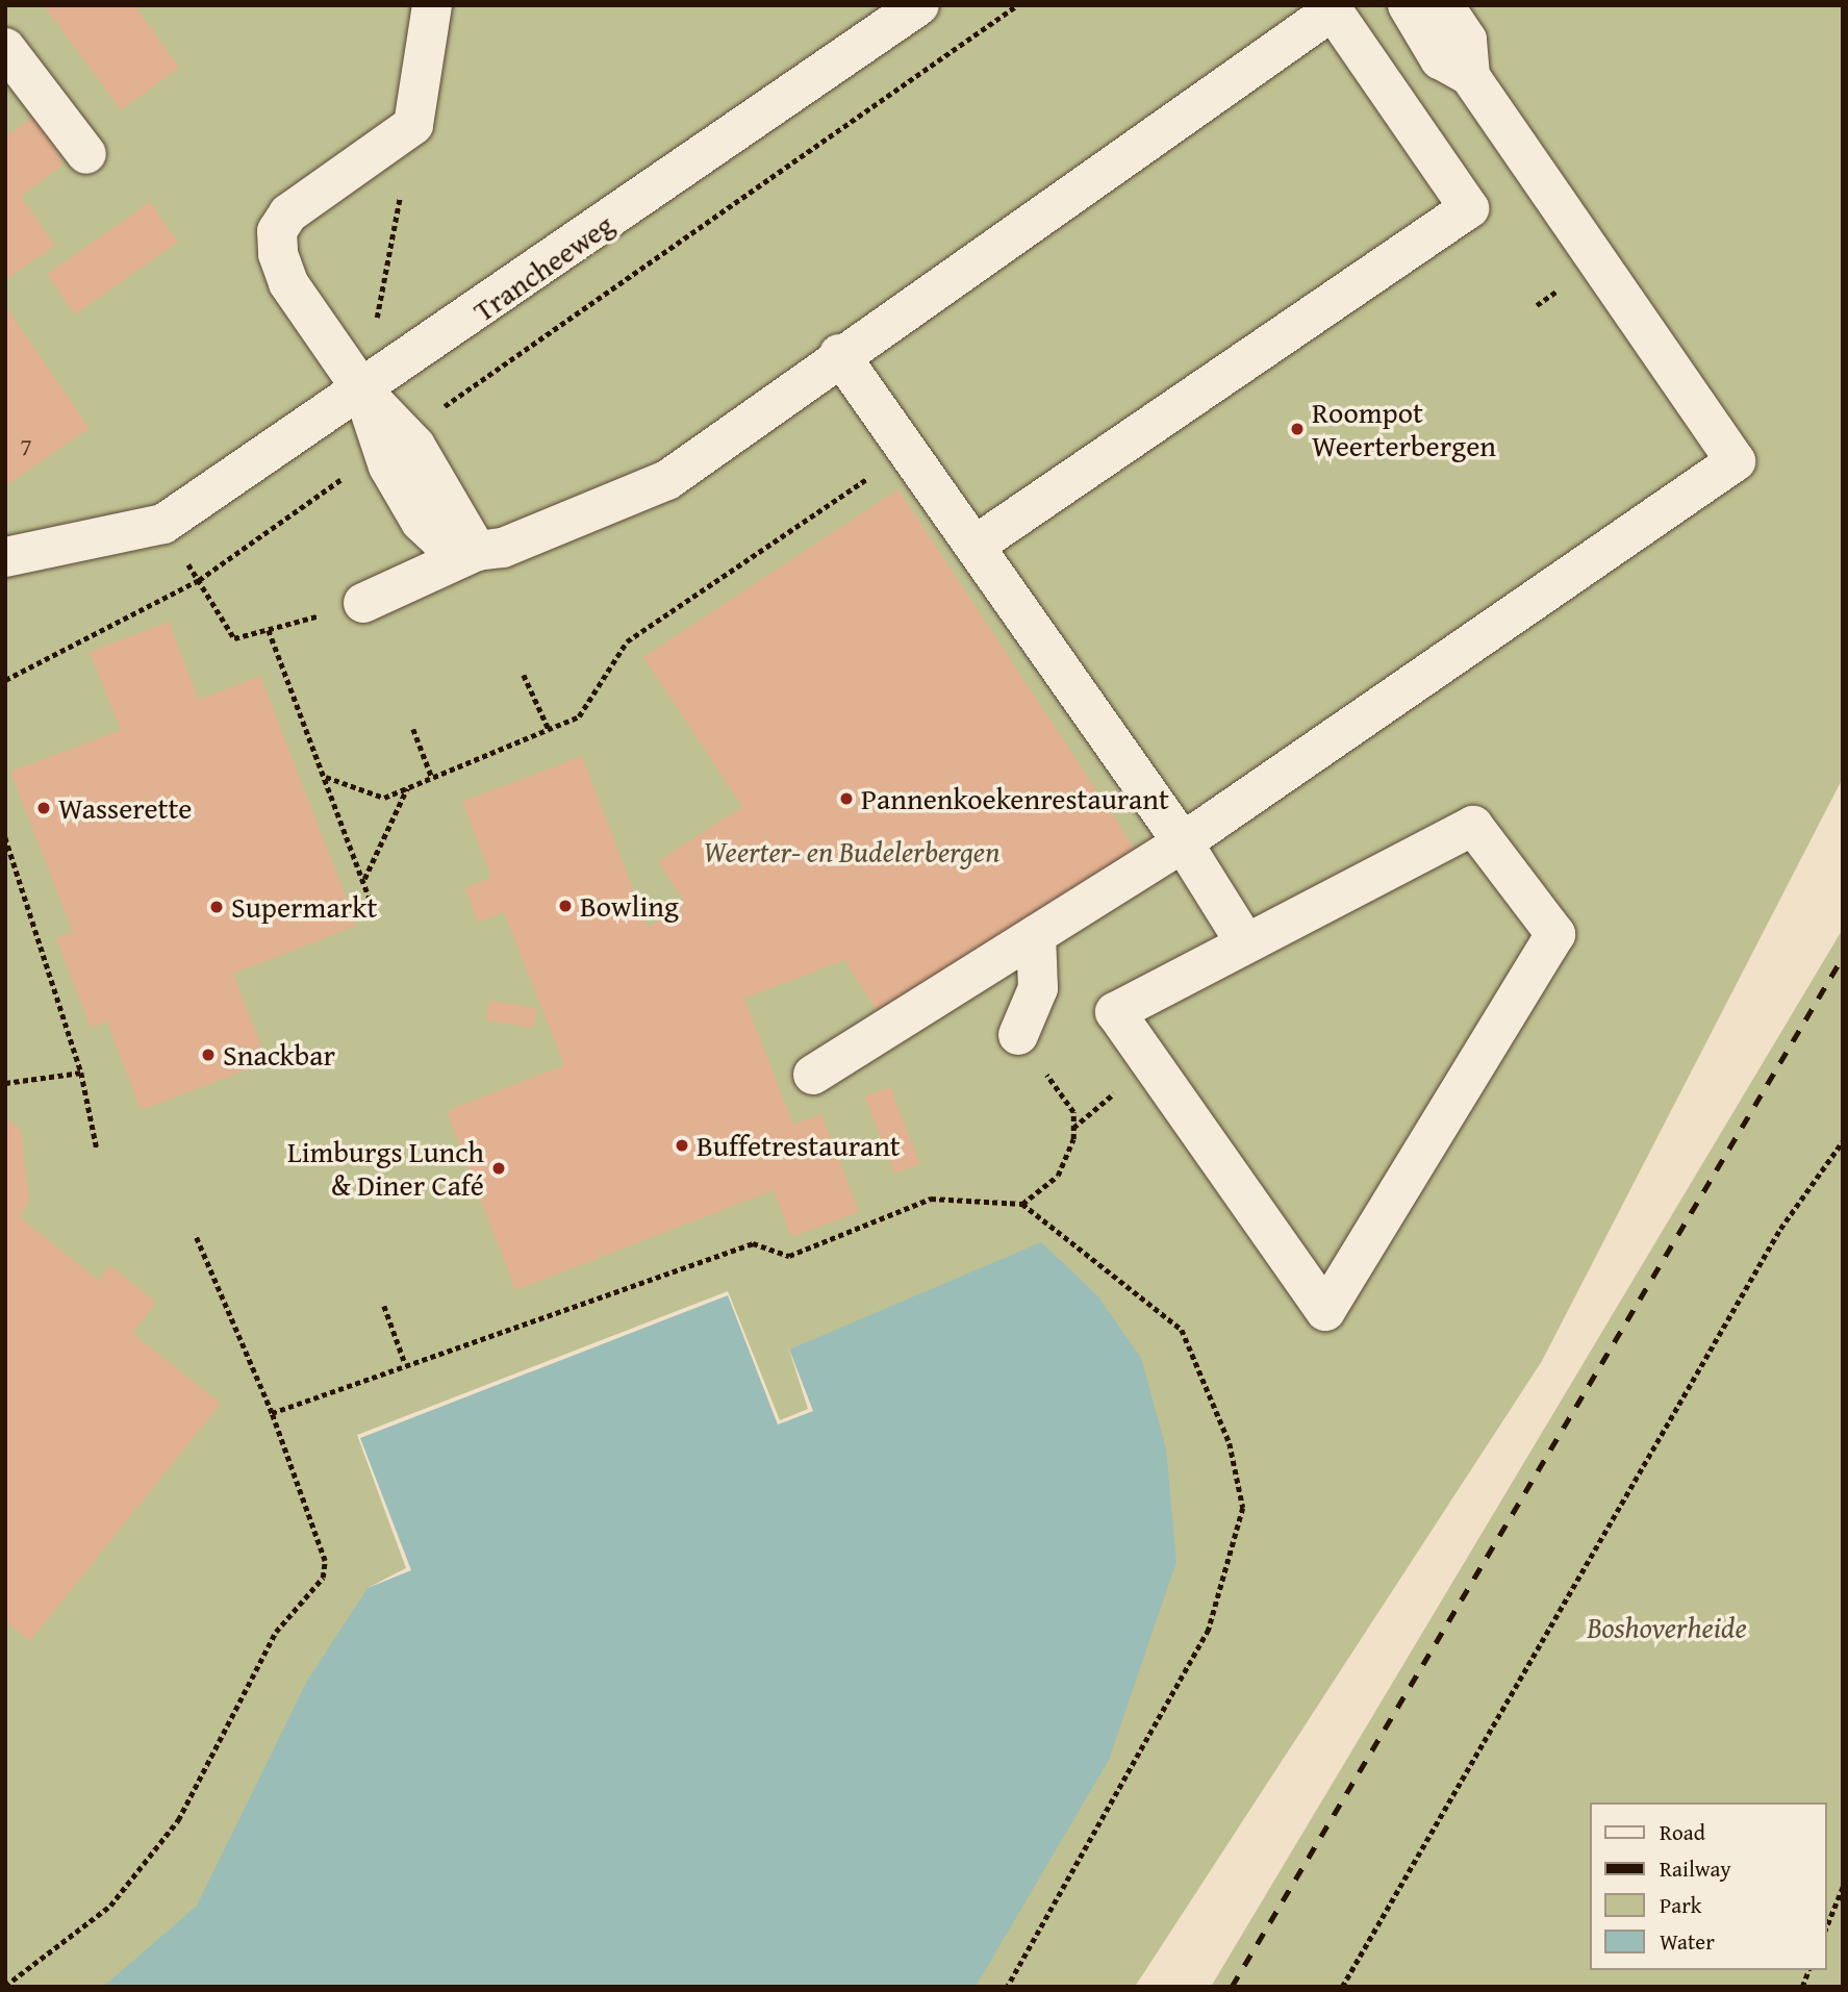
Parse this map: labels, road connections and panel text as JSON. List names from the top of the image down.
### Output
{
  "streets": {
    "lane": ["Trancheeweg"]
  },
  "parks": ["Weerter- en Budelerbergen", "Boshoverheide"],
  "places": [
    "Roompot Weerterbergen",
    "Pannenkoekenrestaurant",
    "Wasserette",
    "Bowling",
    "Supermarkt",
    "Snackbar",
    "Buffetrestaurant",
    "Limburgs Lunch & Diner Café"
  ],
  "house_numbers": ["7"],
  "legend": [
    "Road",
    "Railway",
    "Park",
    "Water"
  ]
}
